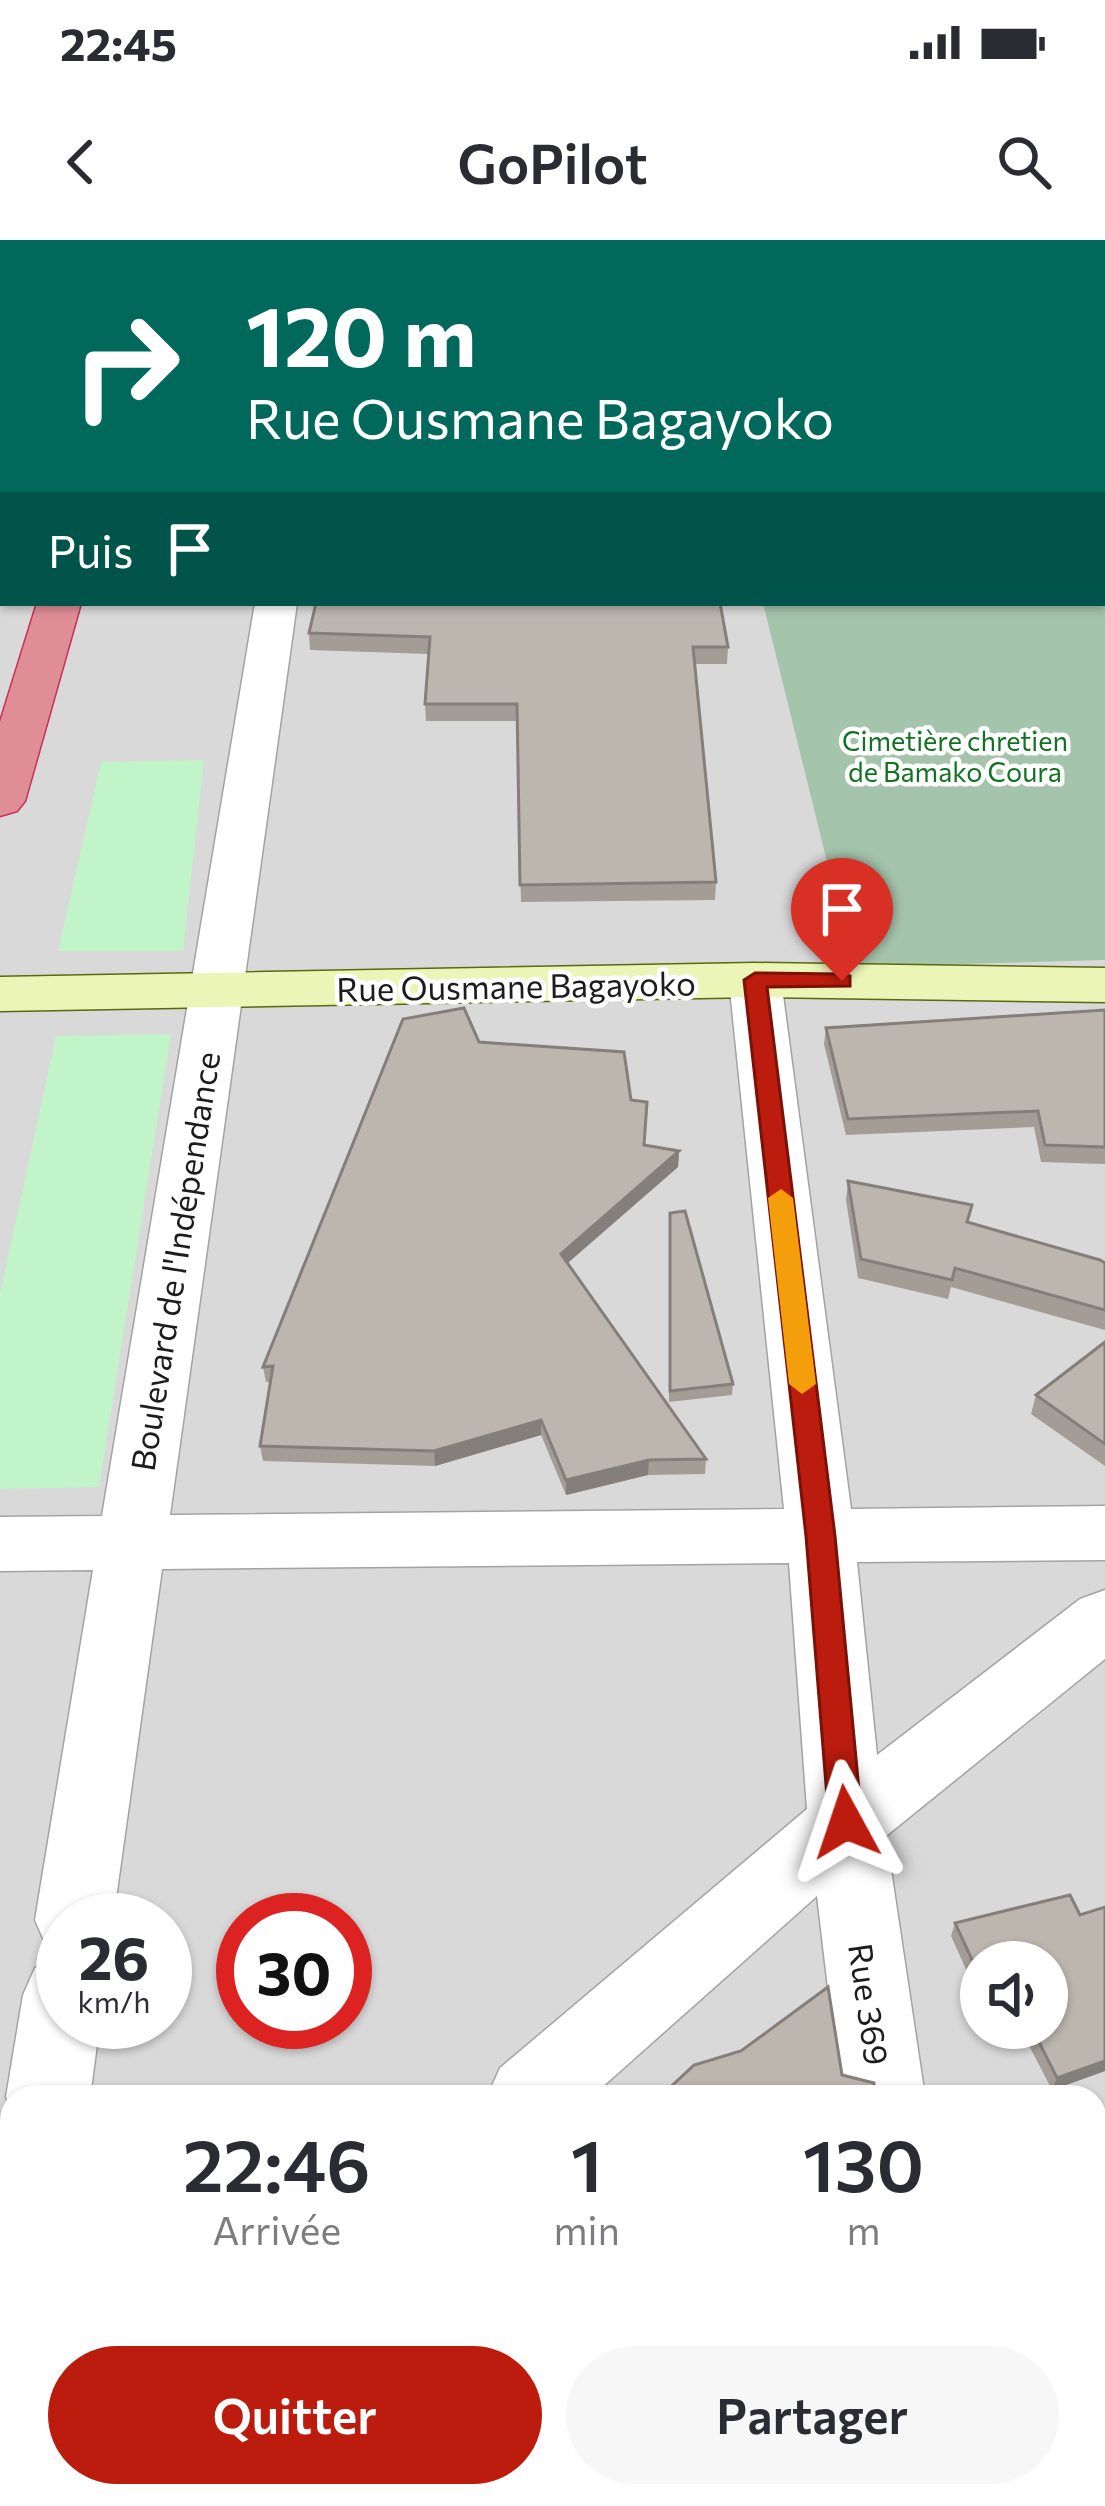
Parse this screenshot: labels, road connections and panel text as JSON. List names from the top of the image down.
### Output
{
  "streets": {
    "main road": ["Rue Ousmane Bagayoko"],
    "street": ["Boulevard de l'Indépendance", "Rue 369"]
  },
  "crossings": [
    ["Rue Ousmane Bagayoko", "Boulevard de l'Indépendance"],
    ["Rue Ousmane Bagayoko", "Rue 369"]
  ],
  "parks": ["Cimetière chretien de Bamako Coura"],
  "page": {
    "status": "22:45",
    "header": "GoPilot",
    "turn": ["120 m", "Rue Ousmane Bagayoko"],
    "then": "Puis",
    "speed": "26 km/h",
    "limit": "30",
    "eta": [
      "22:46",
      "Arrivée",
      "1",
      "min",
      "130",
      "m"
    ],
    "buttons": ["Quitter", "Partager"]
  }
}
